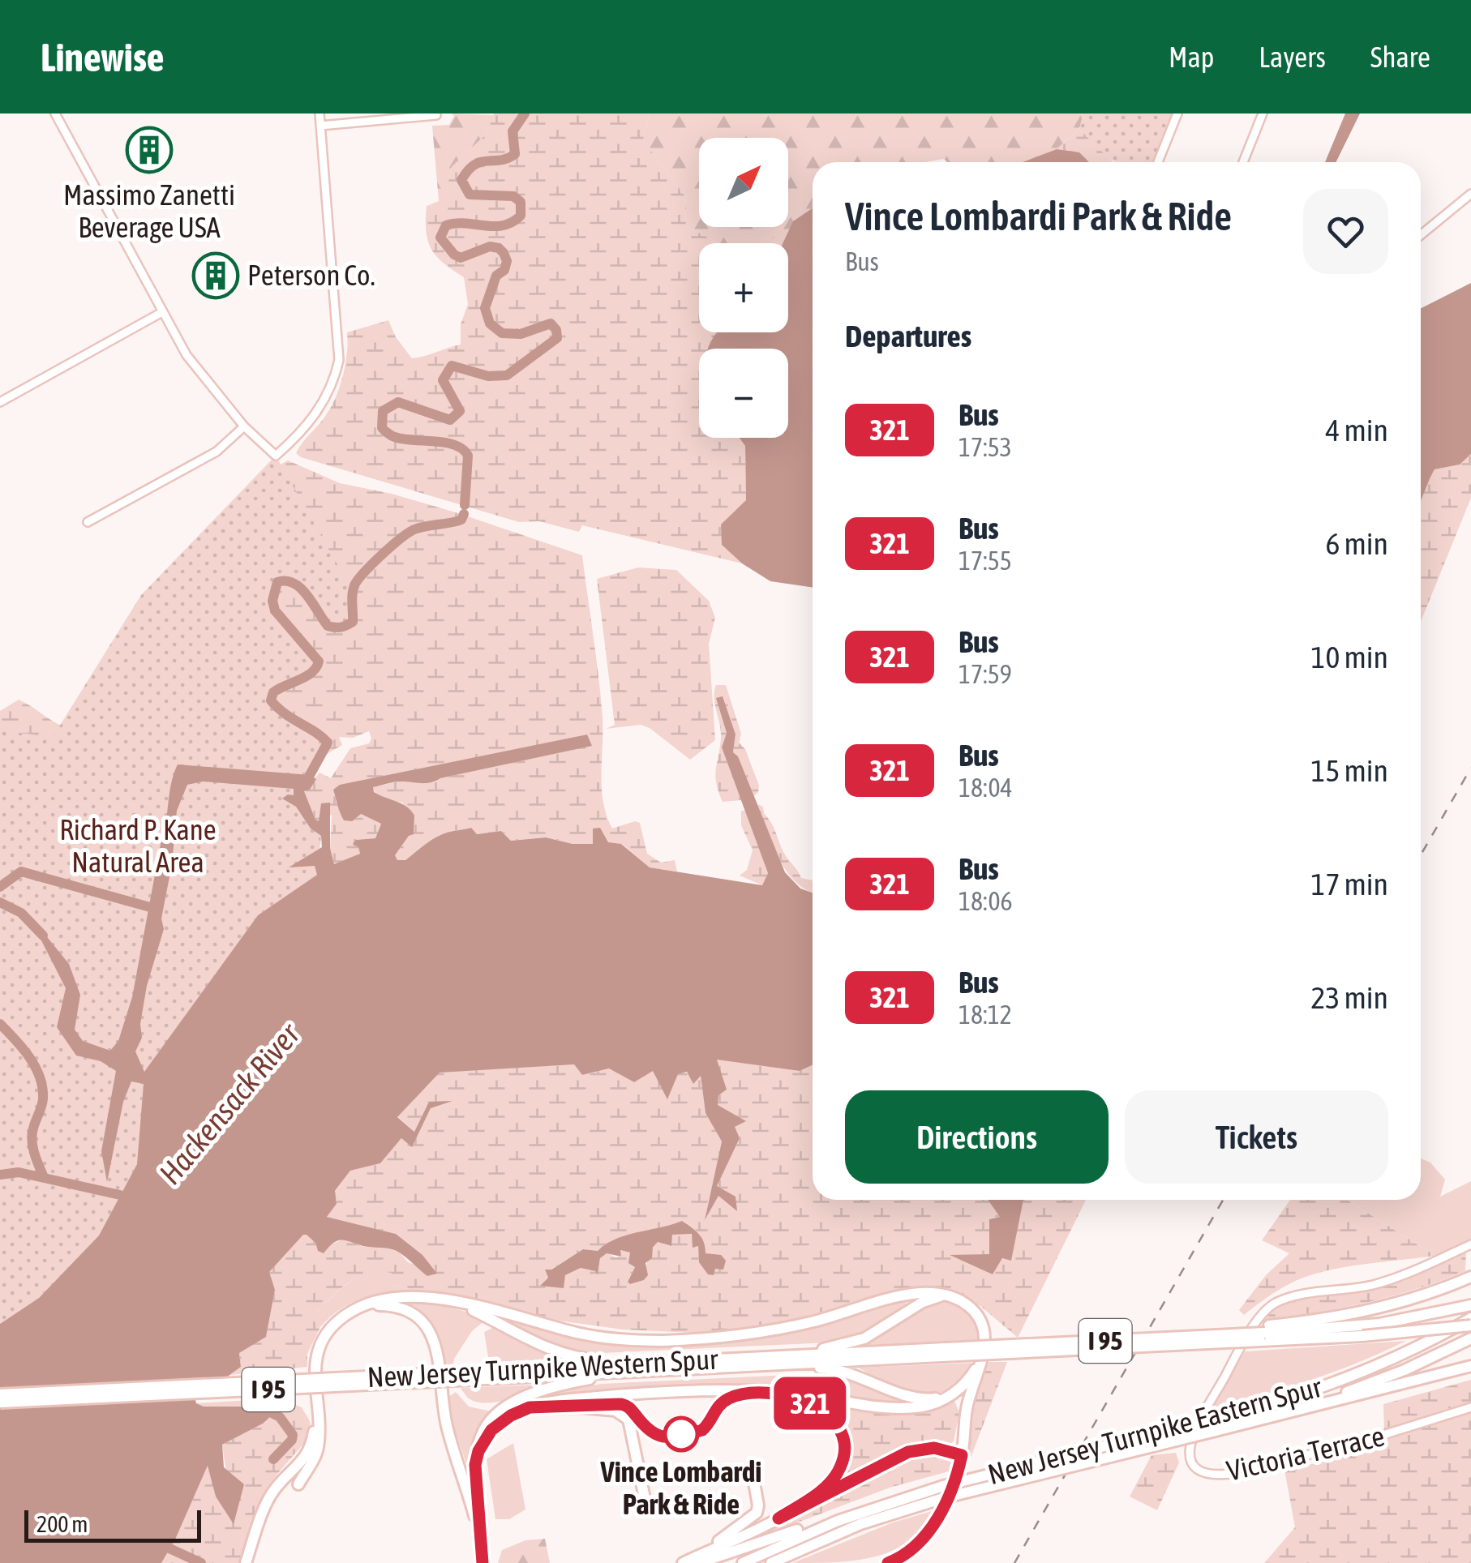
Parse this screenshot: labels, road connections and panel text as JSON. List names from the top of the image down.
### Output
{
  "streets": {
    "highway": ["I 95", "New Jersey Turnpike Western Spur", "New Jersey Turnpike Eastern Spur"],
    "street": ["Victoria Terrace"]
  },
  "water": ["Hackensack River"],
  "parks": ["Richard P. Kane Natural Area"],
  "places": {
    "building": ["Massimo Zanetti Beverage USA", "Peterson Co."],
    "other": ["Vince Lombardi Park & Ride"]
  },
  "lines": ["bus line 321"],
  "scale_bar": "200 m",
  "north": "top right",
  "page": {
    "header": "Linewise",
    "nav": ["Map", "Layers", "Share"],
    "on_map": "321",
    "map_buttons": ["+", "−"],
    "heading": [
      ["Vince Lombardi Park & Ride", "Bus"],
      "Departures"
    ],
    "list": [
      {
        "mark": "321",
        "name": "Bus",
        "note": "17:53",
        "value": "4 min"
      },
      {
        "mark": "321",
        "name": "Bus",
        "note": "17:55",
        "value": "6 min"
      },
      {
        "mark": "321",
        "name": "Bus",
        "note": "17:59",
        "value": "10 min"
      },
      {
        "mark": "321",
        "name": "Bus",
        "note": "18:04",
        "value": "15 min"
      },
      {
        "mark": "321",
        "name": "Bus",
        "note": "18:06",
        "value": "17 min"
      },
      {
        "mark": "321",
        "name": "Bus",
        "note": "18:12",
        "value": "23 min"
      }
    ],
    "buttons": ["Directions", "Tickets"],
    "scale": "200 m"
  }
}
